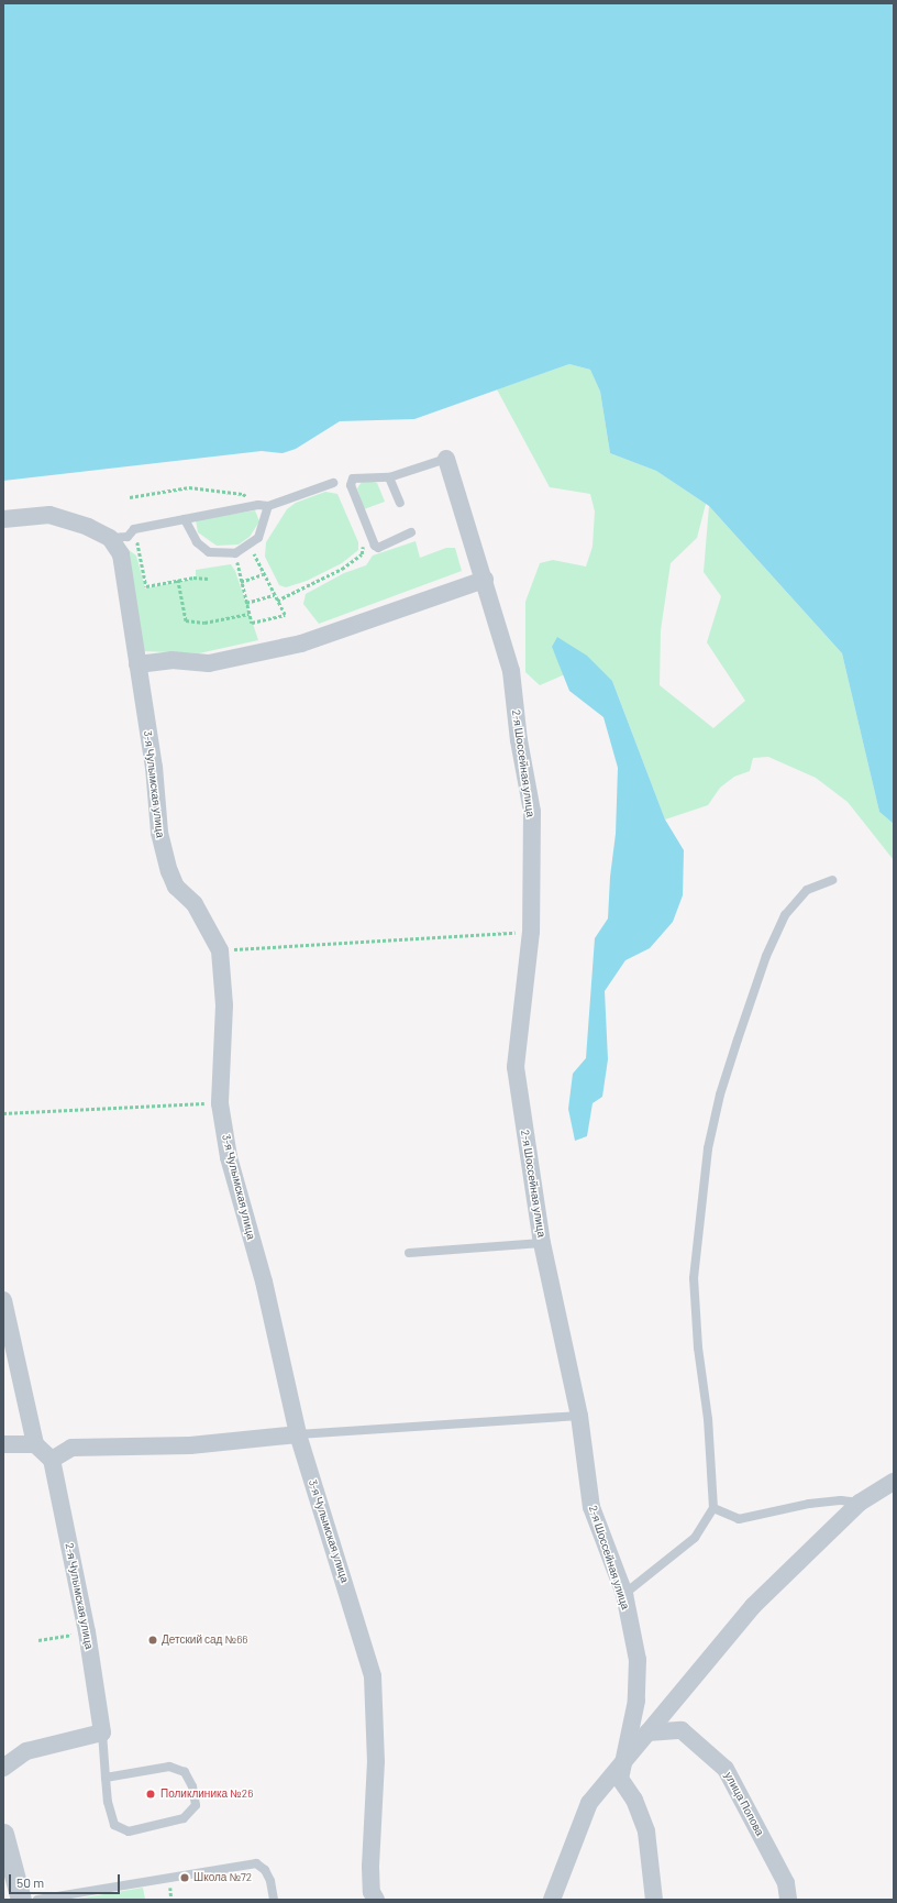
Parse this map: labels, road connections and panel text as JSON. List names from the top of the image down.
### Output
{
  "streets": {
    "street": [
      "2-я Шоссейная улица",
      "3-я Чулымская улица",
      "2-я Чулымская улица",
      "улица Попова"
    ]
  },
  "places": ["Детский сад №66", "Поликлиника №26", "Школа №72"],
  "scale_bar": "50 m"
}
